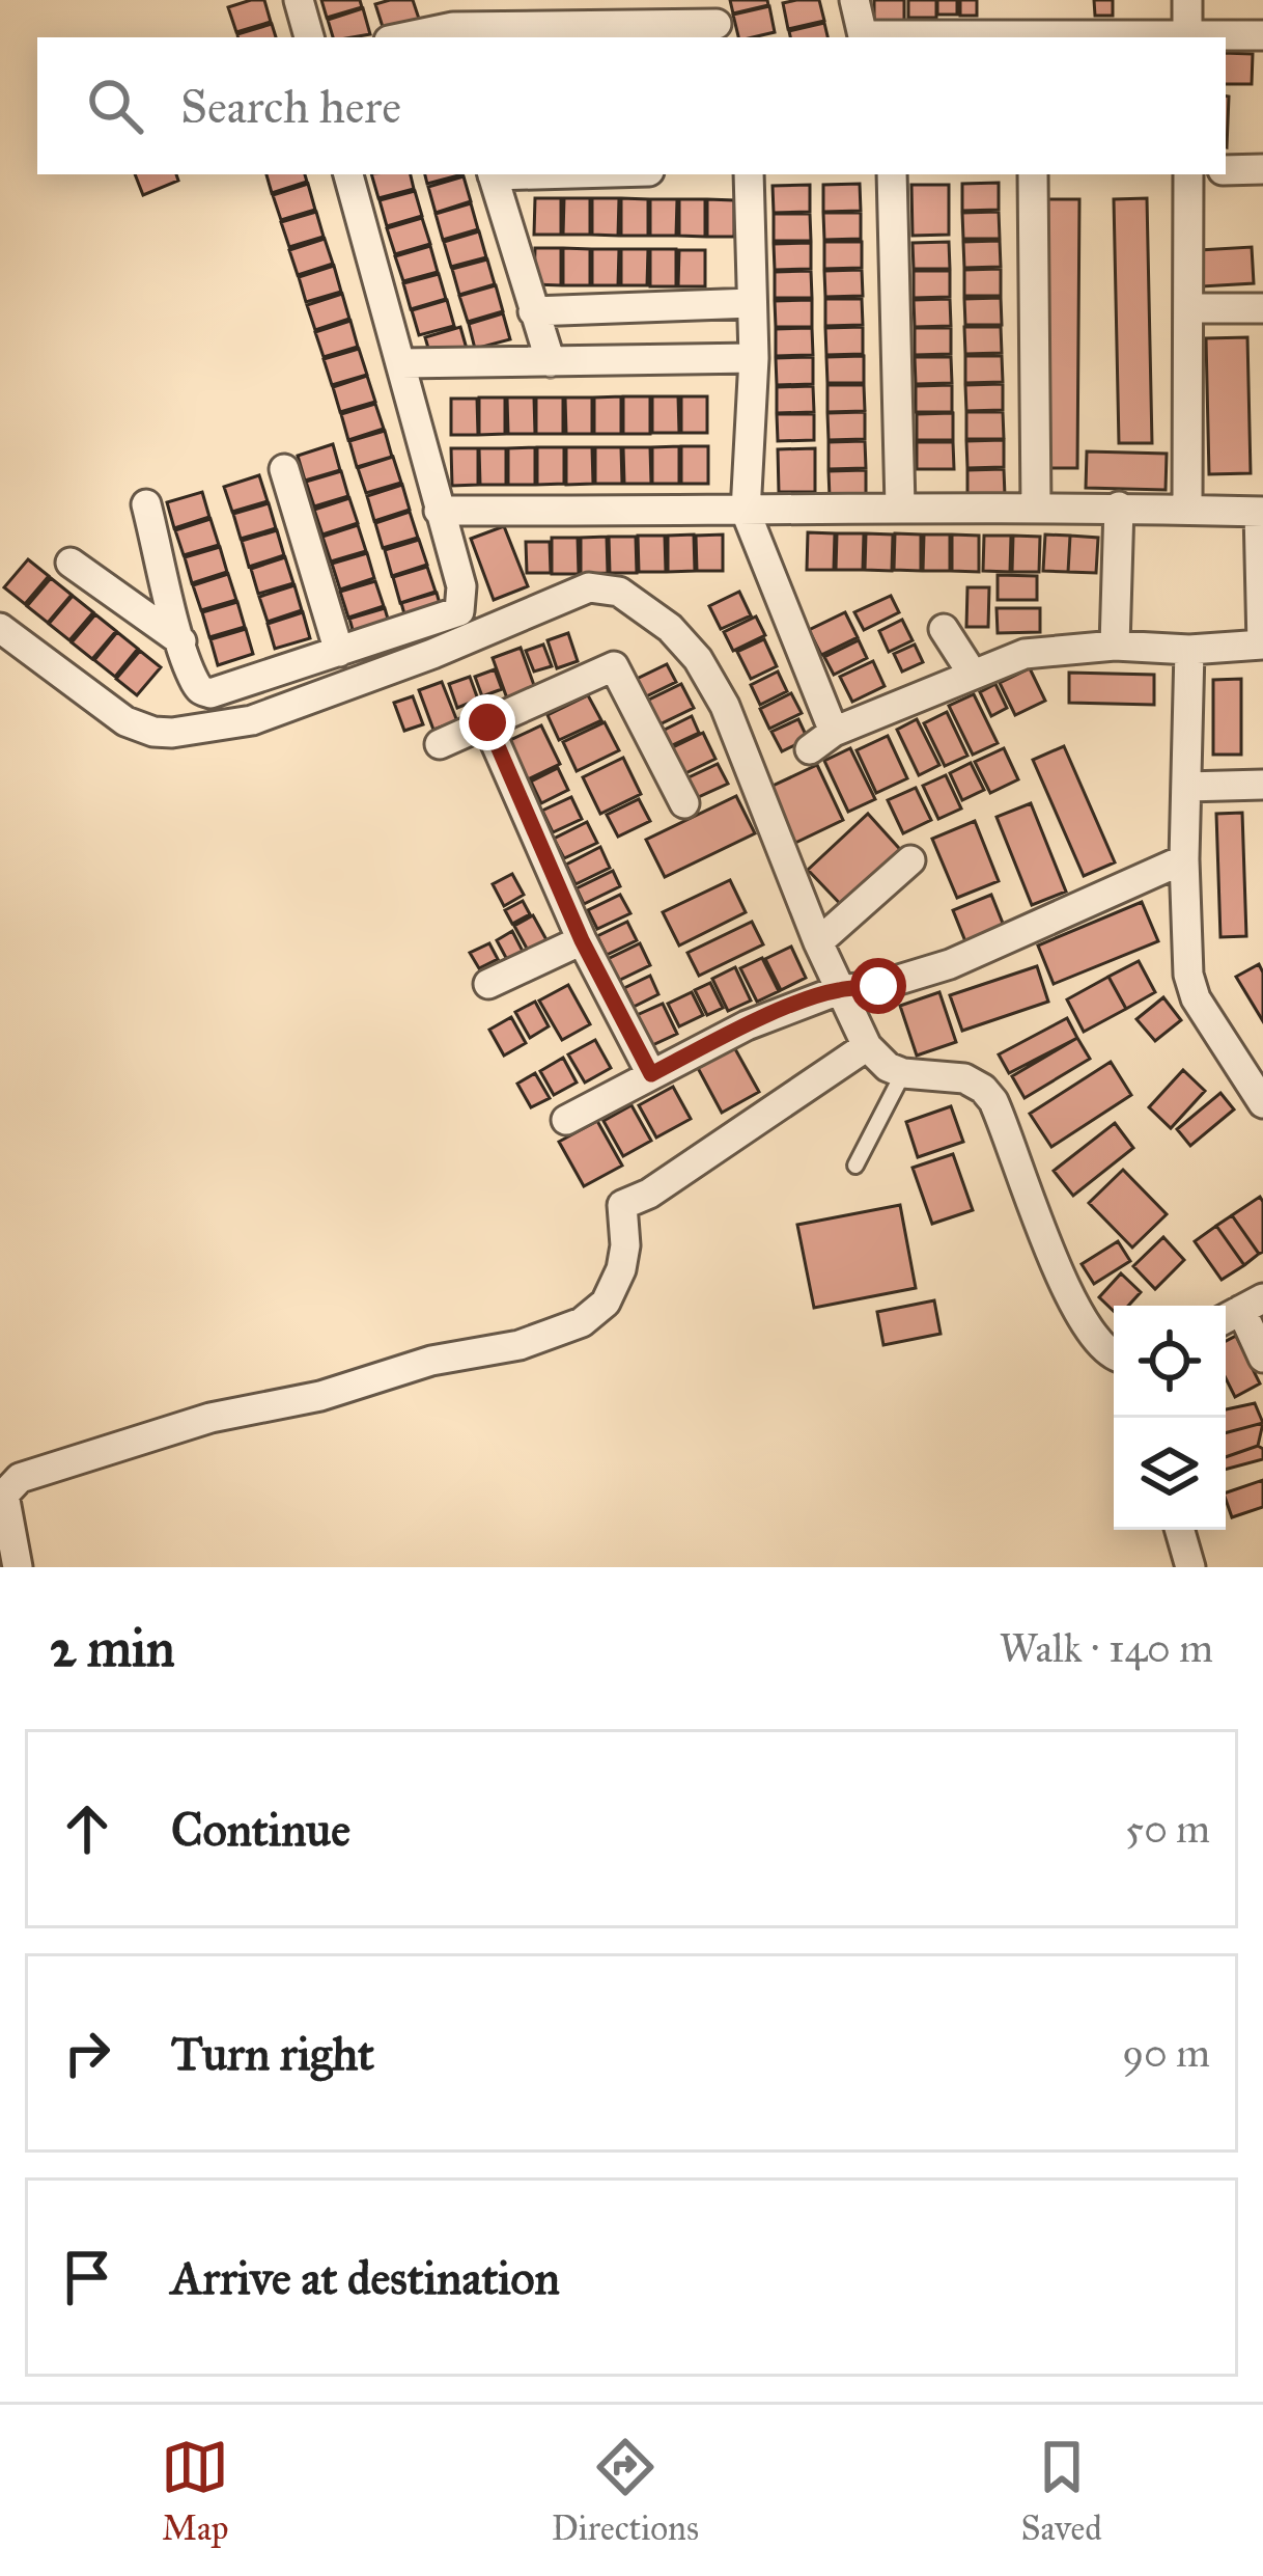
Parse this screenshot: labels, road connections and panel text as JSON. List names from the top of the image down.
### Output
{
  "page": {
    "search": "Search here",
    "heading": ["2 min", "Walk · 140 m"],
    "list": [
      ["Continue", "50 m"],
      ["Turn right", "90 m"],
      "Arrive at destination"
    ],
    "nav": ["Map", "Directions", "Saved"]
  }
}
